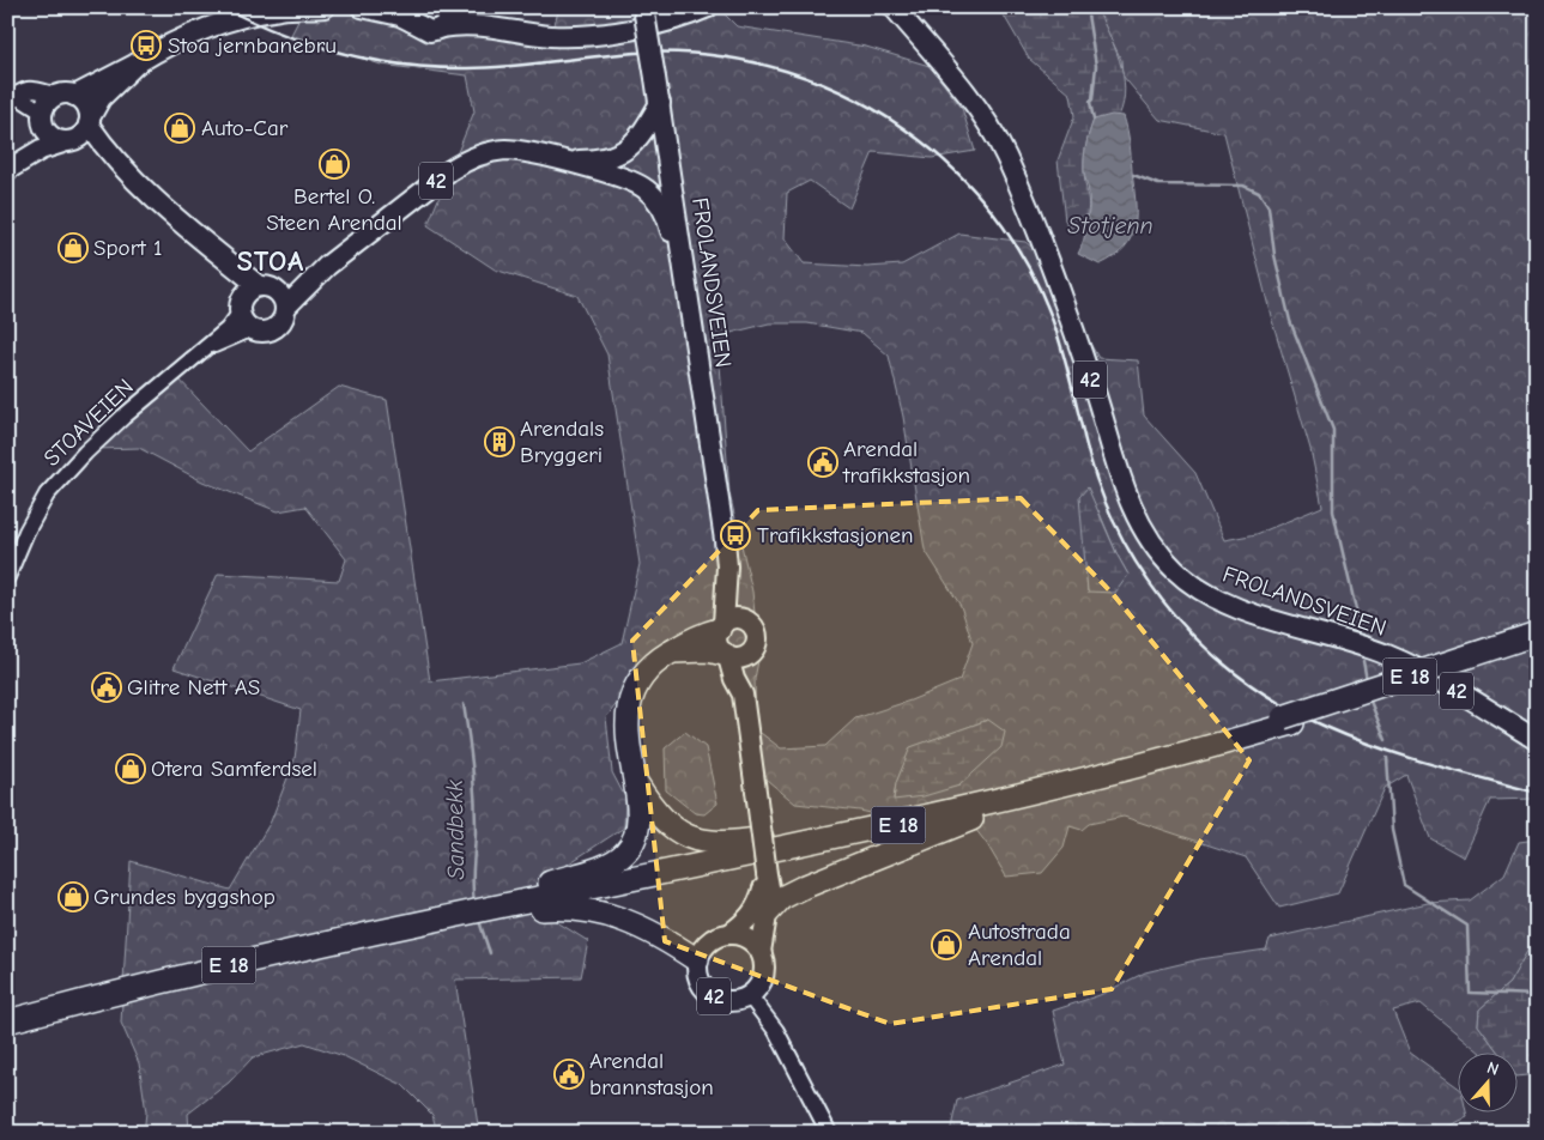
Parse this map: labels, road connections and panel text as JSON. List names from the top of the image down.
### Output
{
  "streets": {
    "highway": ["E 18"],
    "main road": ["42", "FROLANDSVEIEN"],
    "street": ["STOAVEIEN"]
  },
  "crossings": [
    ["42", "FROLANDSVEIEN"],
    ["42", "STOAVEIEN"],
    ["42", "E 18"],
    ["FROLANDSVEIEN", "E 18"]
  ],
  "districts": ["STOA"],
  "water": ["Stotjenn", "Sandbekk"],
  "places": {
    "bus stop": ["Stoa jernbanebru", "Trafikkstasjonen"],
    "shop": [
      "Auto-Car",
      "Bertel O. Steen Arendal",
      "Sport 1",
      "Otera Samferdsel",
      "Grundes byggshop",
      "Autostrada Arendal"
    ],
    "building": ["Arendals Bryggeri"],
    "public building": ["Arendal trafikkstasjon", "Glitre Nett AS", "Arendal brannstasjon"]
  },
  "north": "top"
}
